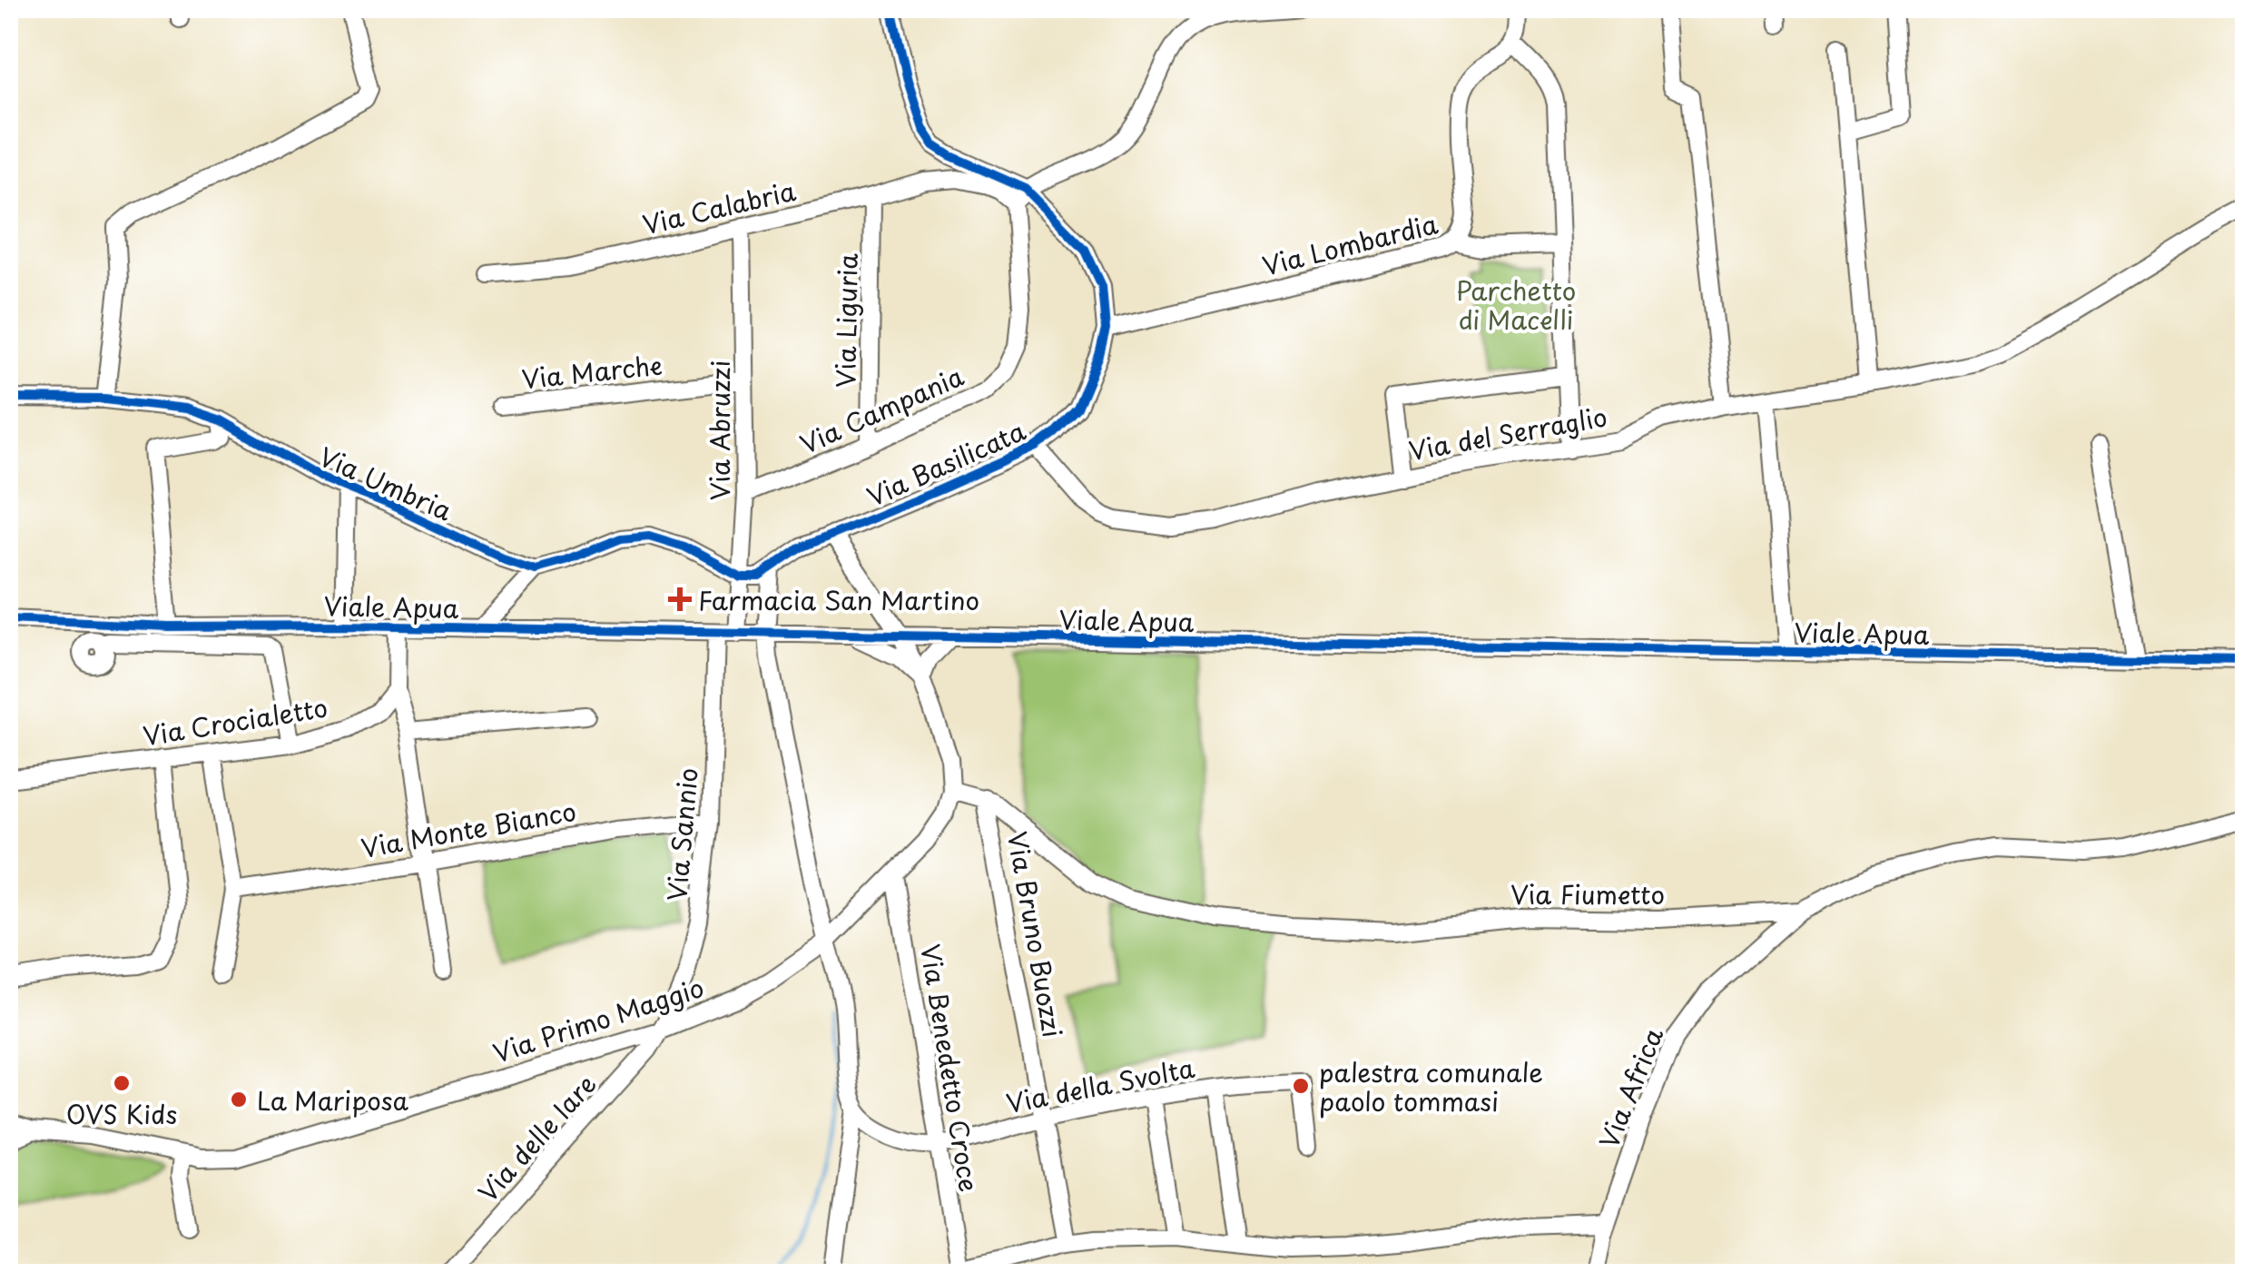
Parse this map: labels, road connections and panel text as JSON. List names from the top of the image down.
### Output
{
  "streets": {
    "street": [
      "Via Calabria",
      "Via Lombardia",
      "Via Liguria",
      "Via Marche",
      "Via Campania",
      "Via Abruzzi",
      "Via del Serraglio",
      "Via Basilicata",
      "Via Umbria",
      "Viale Apua",
      "Via Crocialetto",
      "Via Monte Bianco",
      "Via Sannio",
      "Via Fiumetto",
      "Via Bruno Buozzi",
      "Via Primo Maggio",
      "Via Benedetto Croce",
      "Via della Svolta",
      "Via Africa",
      "Via delle Iare"
    ]
  },
  "crossings": [
    ["Via Calabria", "Via Liguria"],
    ["Via Calabria", "Via Campania"],
    ["Via Calabria", "Via Abruzzi"],
    ["Via Lombardia", "Via Basilicata"],
    ["Via Liguria", "Via Campania"],
    ["Via Marche", "Via Abruzzi"],
    ["Via Campania", "Via Abruzzi"],
    ["Via Abruzzi", "Via Basilicata"],
    ["Via Abruzzi", "Viale Apua"],
    ["Via del Serraglio", "Via Basilicata"],
    ["Via Basilicata", "Via Primo Maggio"],
    ["Via Umbria", "Viale Apua"],
    ["Viale Apua", "Via Sannio"],
    ["Viale Apua", "Via Primo Maggio"],
    ["Via Monte Bianco", "Via Sannio"],
    ["Via Sannio", "Via Primo Maggio"],
    ["Via Sannio", "Via delle Iare"],
    ["Via Fiumetto", "Via Bruno Buozzi"],
    ["Via Fiumetto", "Via Primo Maggio"],
    ["Via Fiumetto", "Via Africa"],
    ["Via Bruno Buozzi", "Via Benedetto Croce"],
    ["Via Bruno Buozzi", "Via della Svolta"],
    ["Via Primo Maggio", "Via Benedetto Croce"],
    ["Via Primo Maggio", "Via delle Iare"],
    ["Via Benedetto Croce", "Via della Svolta"]
  ],
  "parks": ["Parchetto di Macelli"],
  "places": {
    "health": ["Farmacia San Martino"],
    "other": ["OVS Kids", "palestra comunale paolo tommasi", "La Mariposa"]
  }
}
